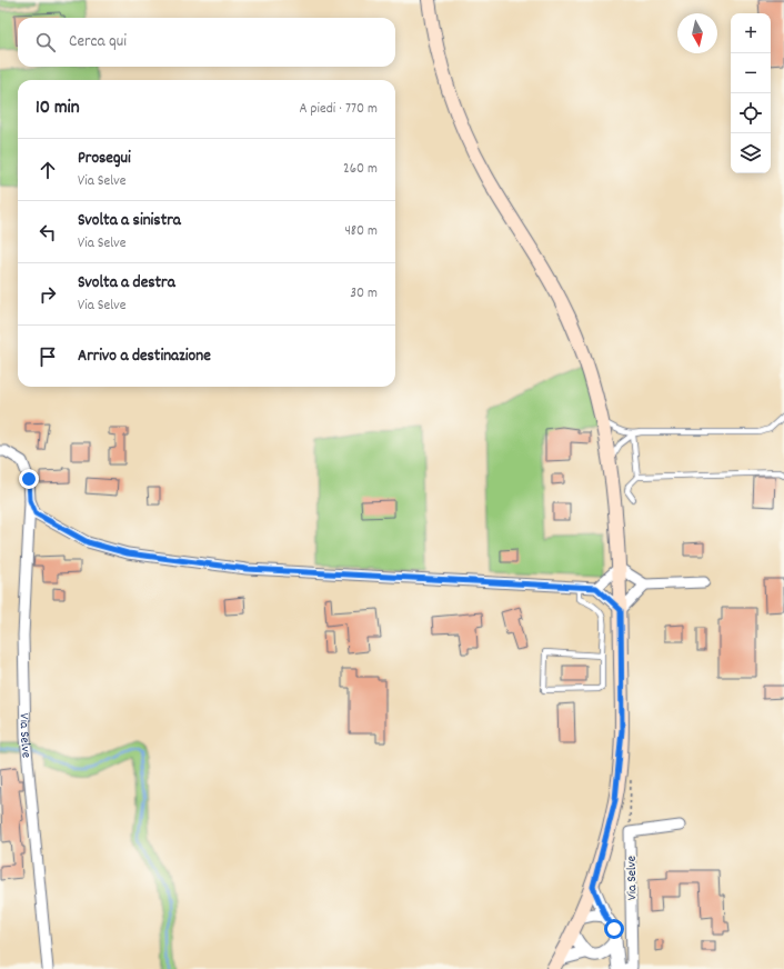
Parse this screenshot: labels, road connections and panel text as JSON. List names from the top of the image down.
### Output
{
  "streets": {
    "street": ["Via Selve"]
  },
  "north": "bottom",
  "page": {
    "map_buttons": ["+", "−"],
    "search": "Cerca qui",
    "heading": ["10 min", "A piedi · 770 m"],
    "list": [
      ["Prosegui", "Via Selve", "260 m"],
      ["Svolta a sinistra", "Via Selve", "480 m"],
      ["Svolta a destra", "Via Selve", "30 m"],
      "Arrivo a destinazione"
    ]
  }
}
